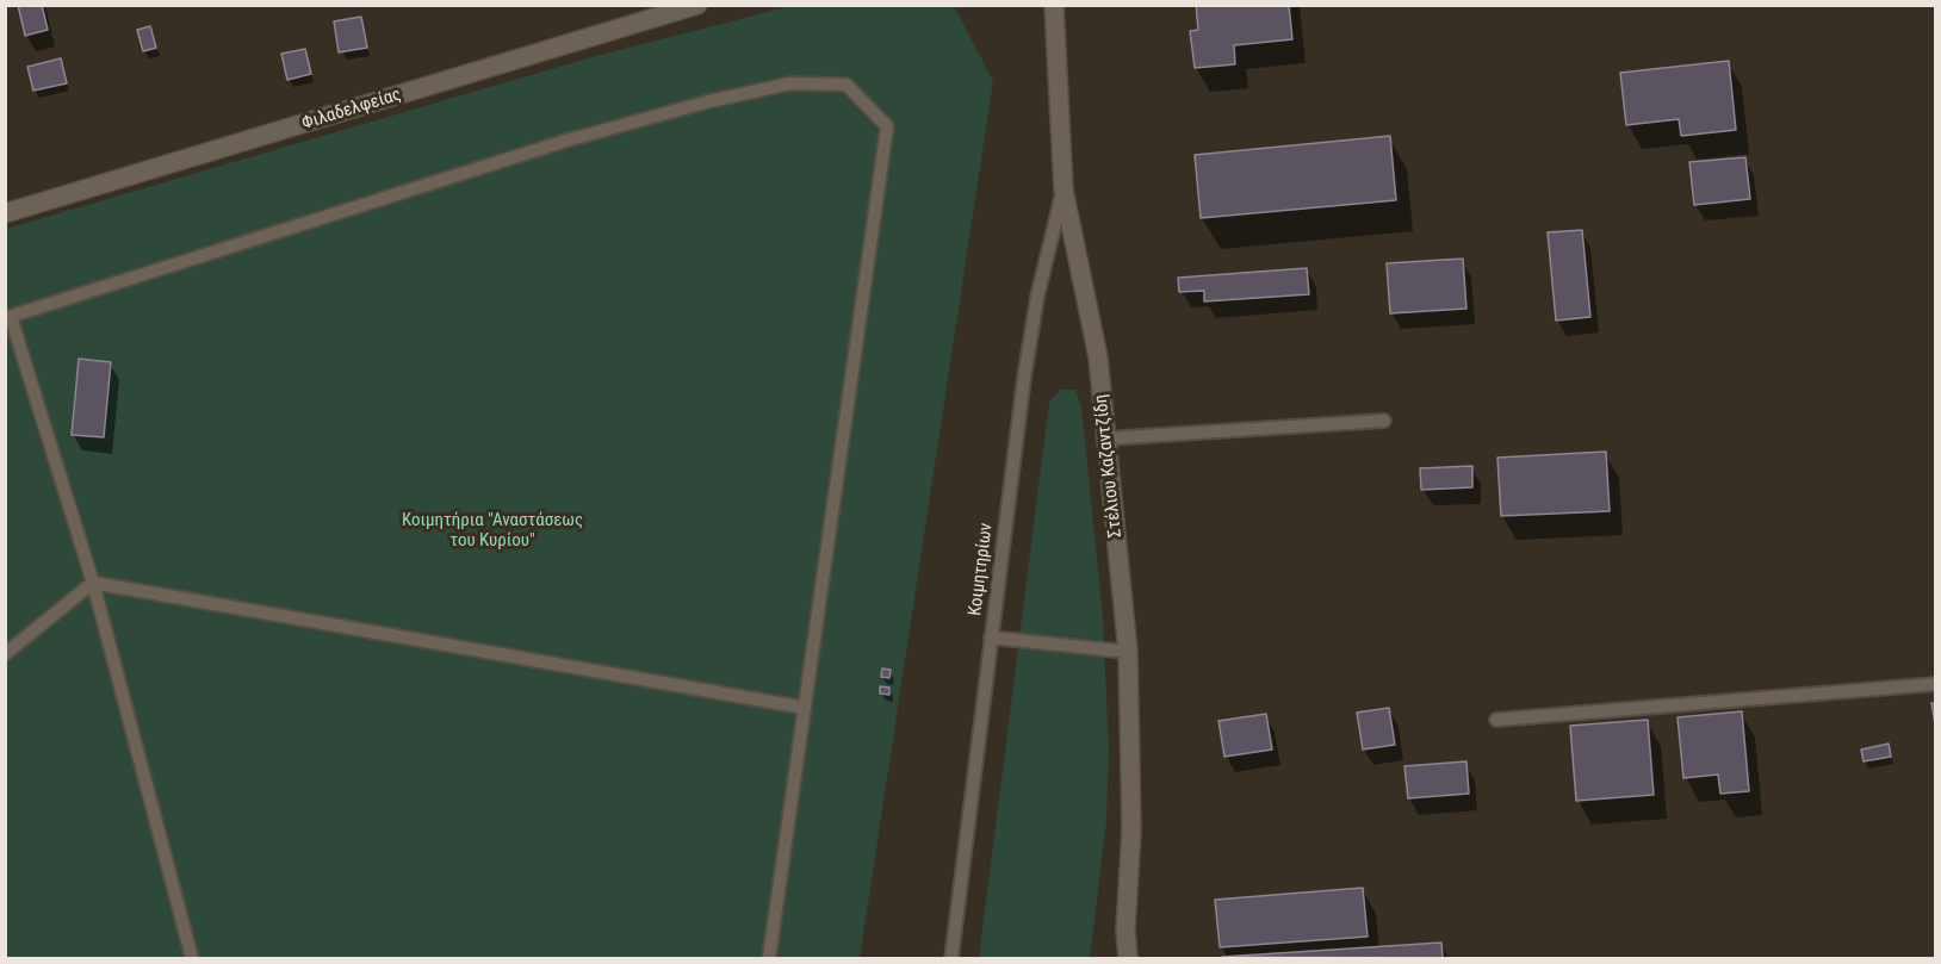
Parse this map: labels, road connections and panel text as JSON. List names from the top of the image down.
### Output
{
  "streets": {
    "main road": ["Φιλαδελφείας", "Στέλιου Καζαντζίδη"],
    "lane": ["Κοιμητηρίων"]
  },
  "crossings": [
    ["Στέλιου Καζαντζίδη", "Κοιμητηρίων"]
  ],
  "parks": ["Κοιμητήρια \"Αναστάσεως του Κυρίου\""]
}
